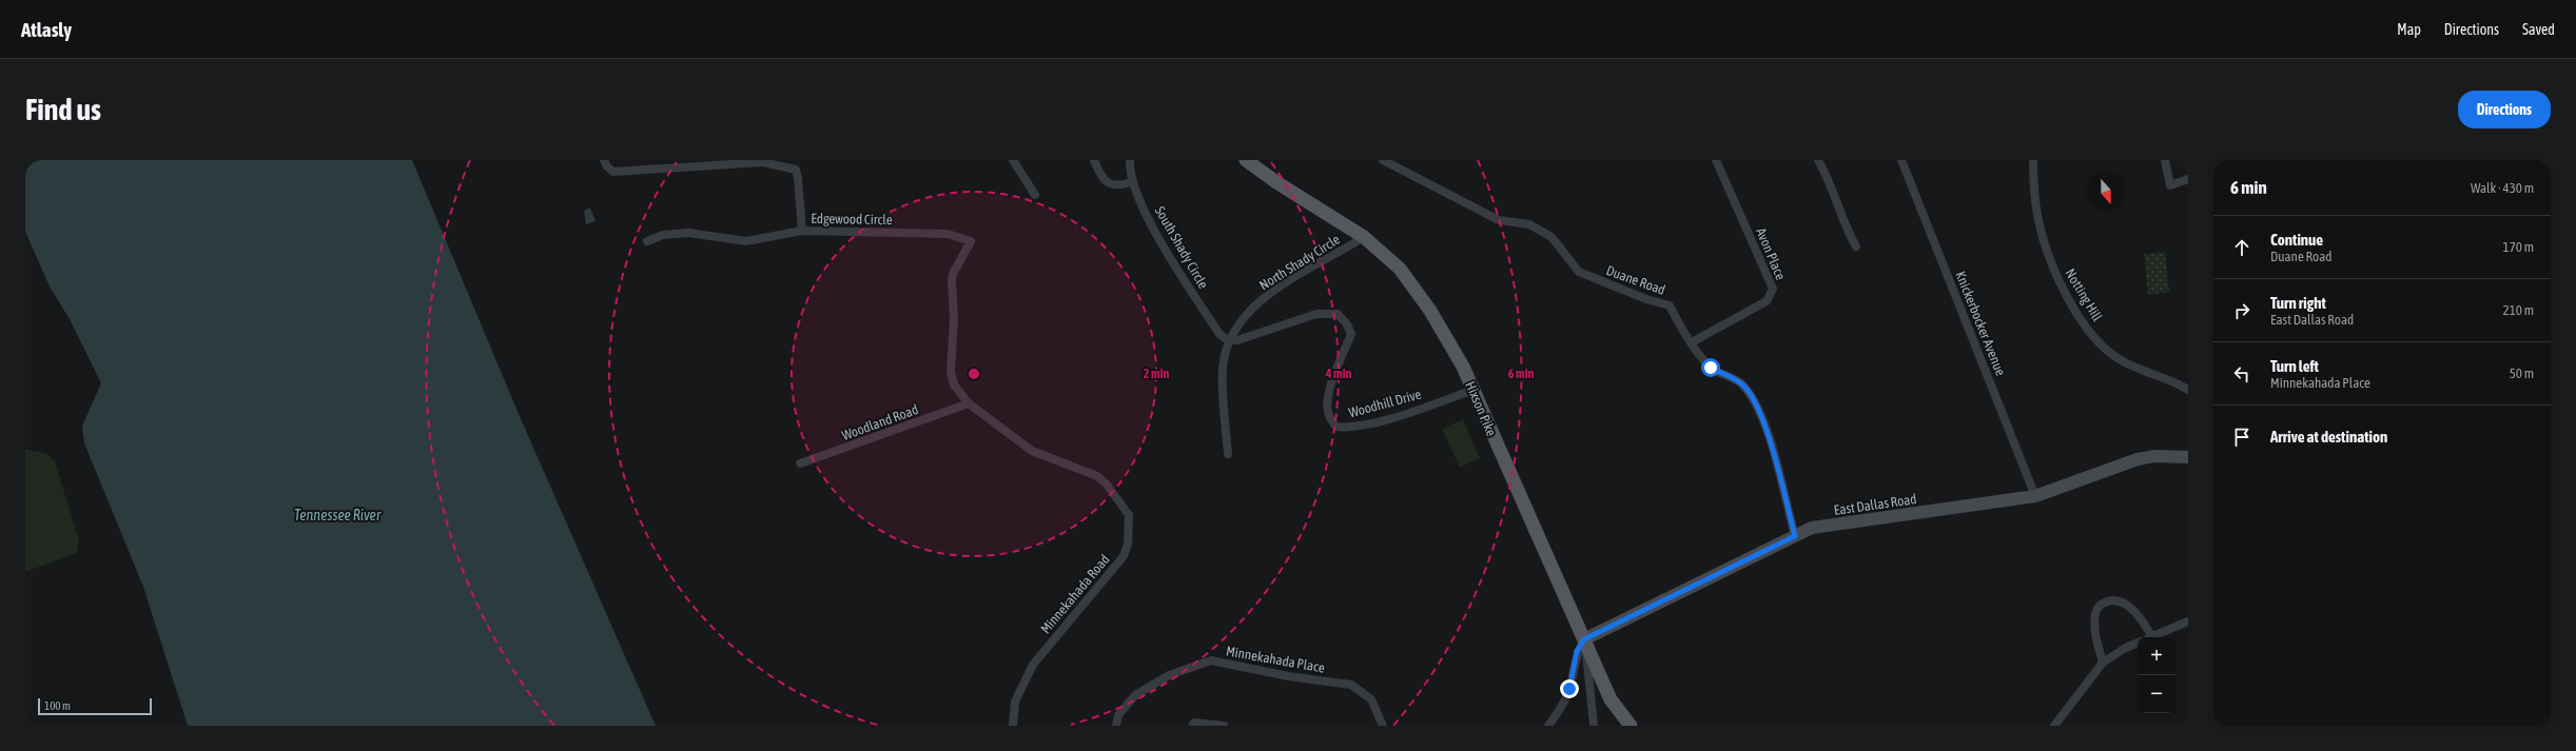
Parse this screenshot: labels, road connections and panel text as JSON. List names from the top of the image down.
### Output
{
  "streets": {
    "main road": ["Hixson Pike"],
    "street": [
      "Edgewood Circle",
      "South Shady Circle",
      "Avon Place",
      "North Shady Circle",
      "Duane Road",
      "Notting Hill",
      "Knickerbocker Avenue",
      "Woodhill Drive",
      "Woodland Road",
      "East Dallas Road",
      "Minnekahada Road",
      "Minnekahada Place"
    ]
  },
  "crossings": [
    ["Edgewood Circle", "Minnekahada Road"],
    ["South Shady Circle", "North Shady Circle"],
    ["South Shady Circle", "Woodhill Drive"],
    ["Avon Place", "Duane Road"],
    ["North Shady Circle", "Woodhill Drive"],
    ["North Shady Circle", "Hixson Pike"],
    ["Duane Road", "East Dallas Road"],
    ["Knickerbocker Avenue", "East Dallas Road"],
    ["Woodhill Drive", "Hixson Pike"],
    ["Hixson Pike", "East Dallas Road"],
    ["Woodland Road", "Minnekahada Road"]
  ],
  "water": ["Tennessee River"],
  "scale_bar": "100 m",
  "north": "bottom",
  "page": {
    "header": "Atlasly",
    "nav": ["Map", "Directions", "Saved"],
    "buttons": "Directions",
    "title": "Find us",
    "heading": ["6 min", "Walk · 430 m"],
    "list": [
      ["Continue", "Duane Road", "170 m"],
      ["Turn right", "East Dallas Road", "210 m"],
      ["Turn left", "Minnekahada Place", "50 m"],
      "Arrive at destination"
    ],
    "map_buttons": ["+", "−"],
    "scale": "100 m"
  },
  "rings": ["2 min", "4 min", "6 min"]
}
